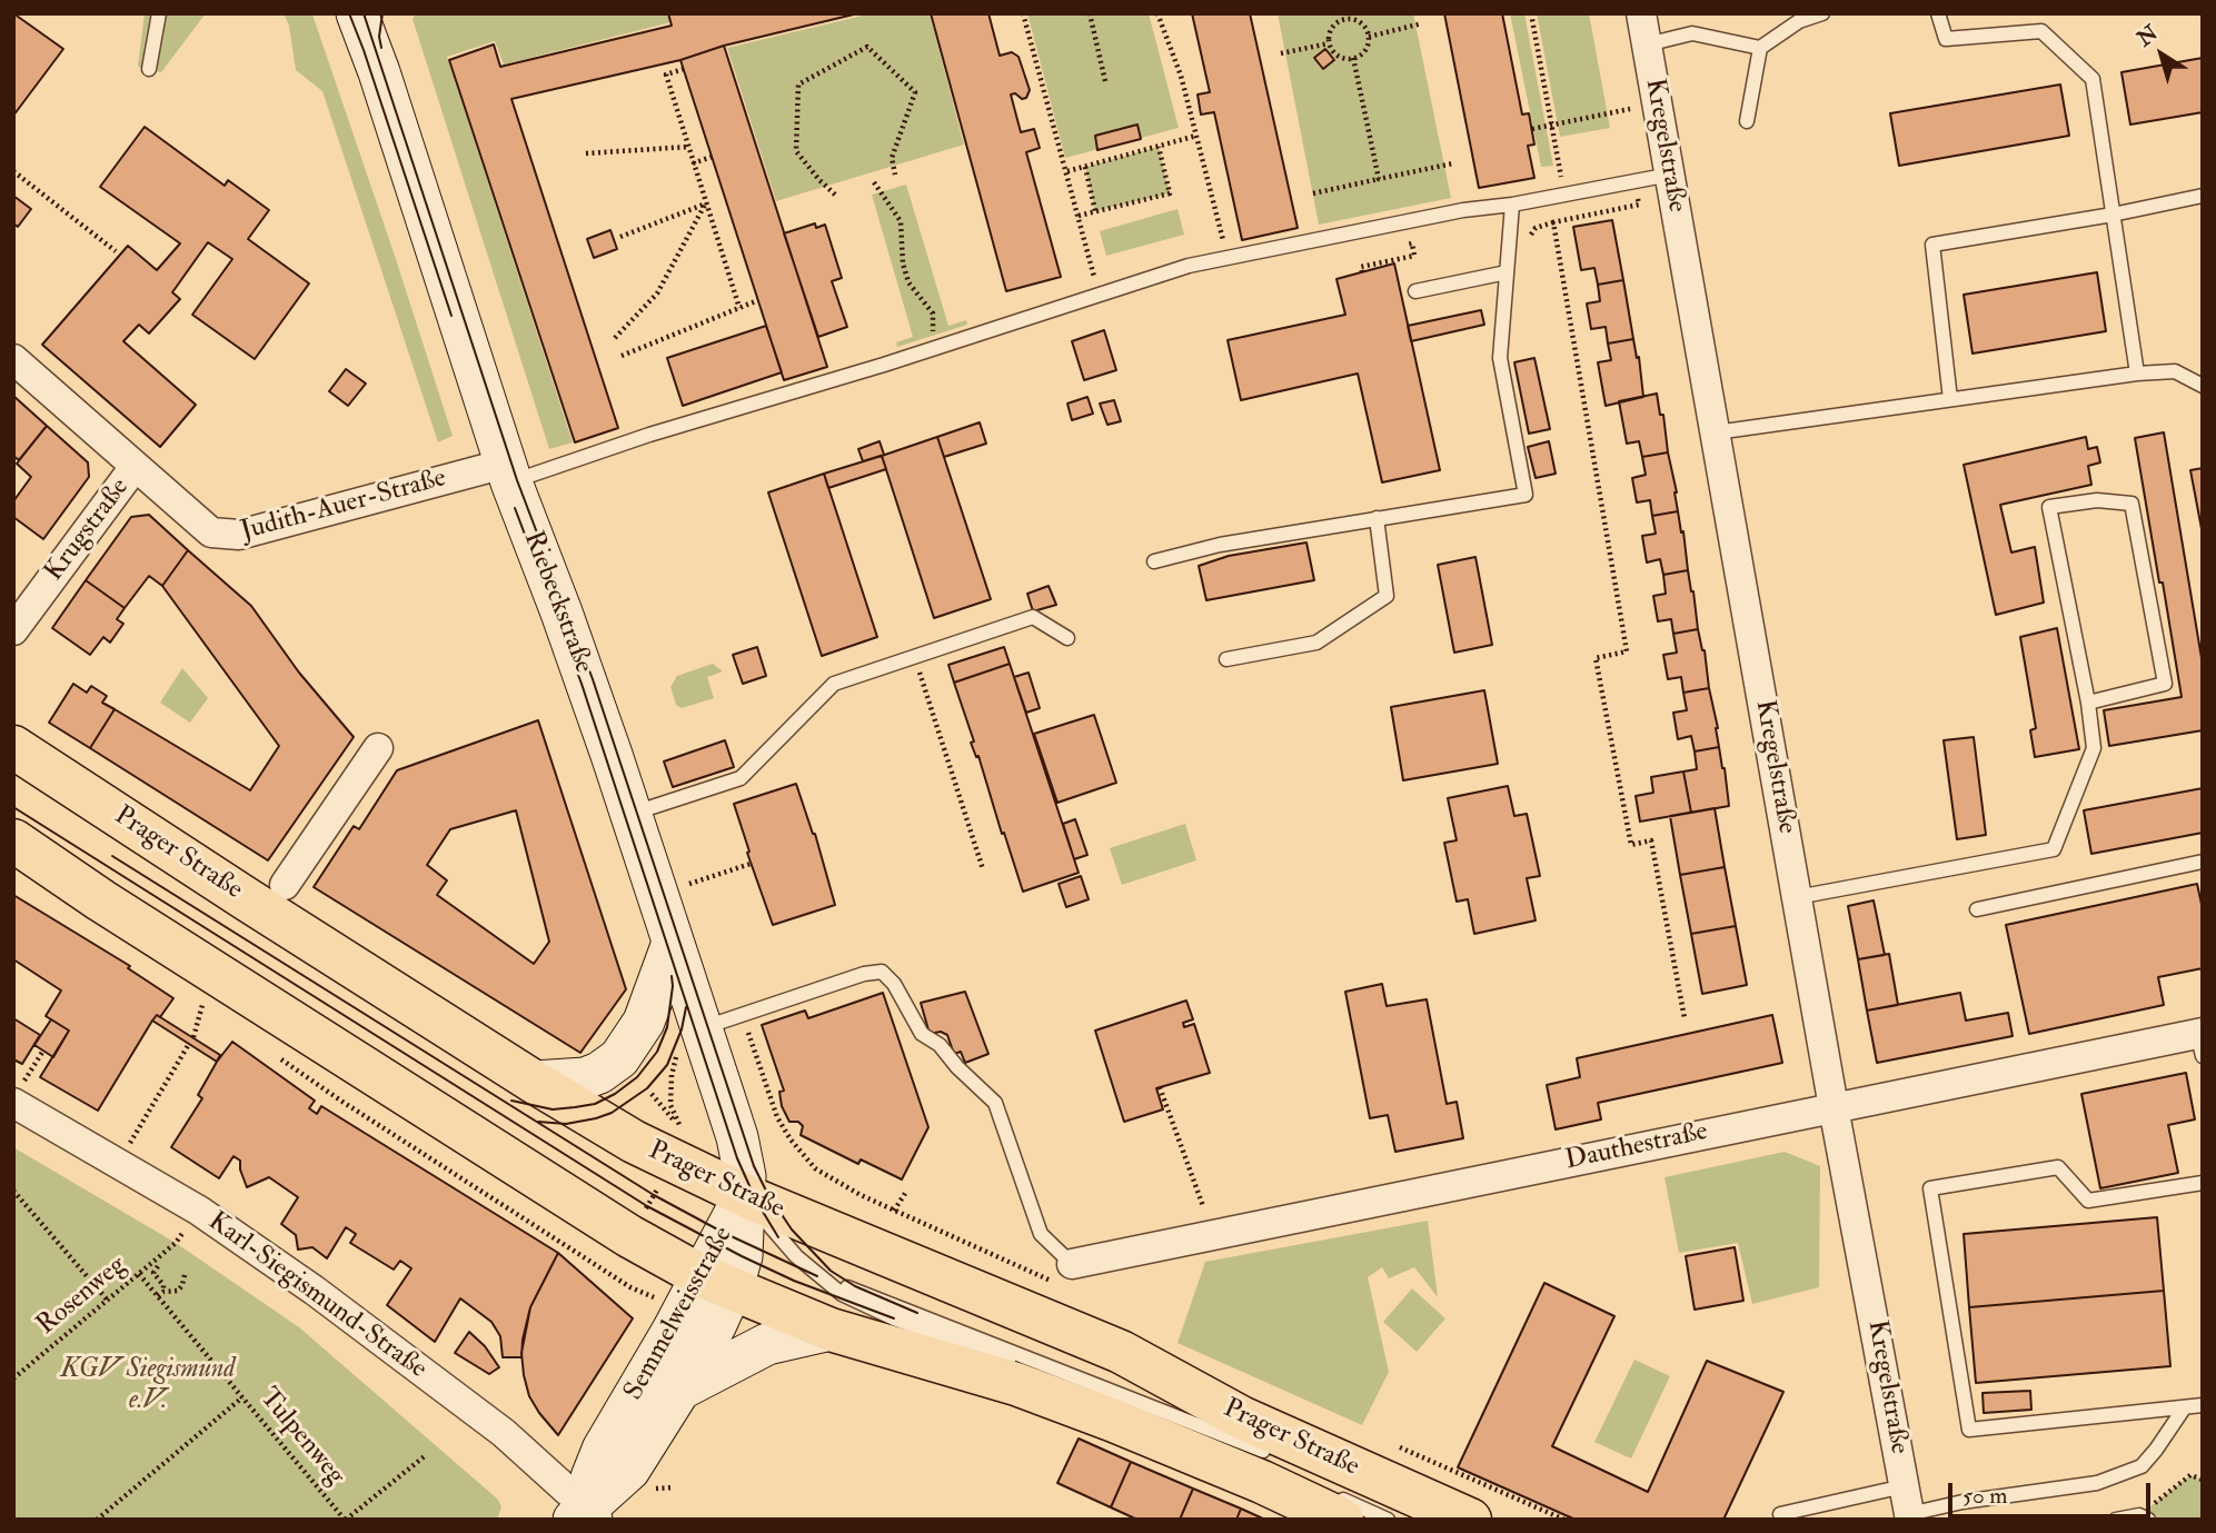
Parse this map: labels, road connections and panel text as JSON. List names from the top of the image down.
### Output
{
  "streets": {
    "main road": ["Riebeckstraße", "Prager Straße", "Semmelweisstraße"],
    "street": [
      "Kregelstraße",
      "Judith-Auer-Straße",
      "Krugstraße",
      "Dauthestraße",
      "Karl-Siegismund-Straße"
    ],
    "path": ["Rosenweg", "Tulpenweg"]
  },
  "crossings": [
    ["Kregelstraße", "Dauthestraße"],
    ["Judith-Auer-Straße", "Krugstraße"],
    ["Judith-Auer-Straße", "Riebeckstraße"],
    ["Riebeckstraße", "Prager Straße"],
    ["Riebeckstraße", "Semmelweisstraße"],
    ["Prager Straße", "Semmelweisstraße"],
    ["Rosenweg", "Tulpenweg"],
    ["Karl-Siegismund-Straße", "Semmelweisstraße"]
  ],
  "parks": ["KGV Siegismund e.V."],
  "scale_bar": "50 m",
  "north": "top left"
}
